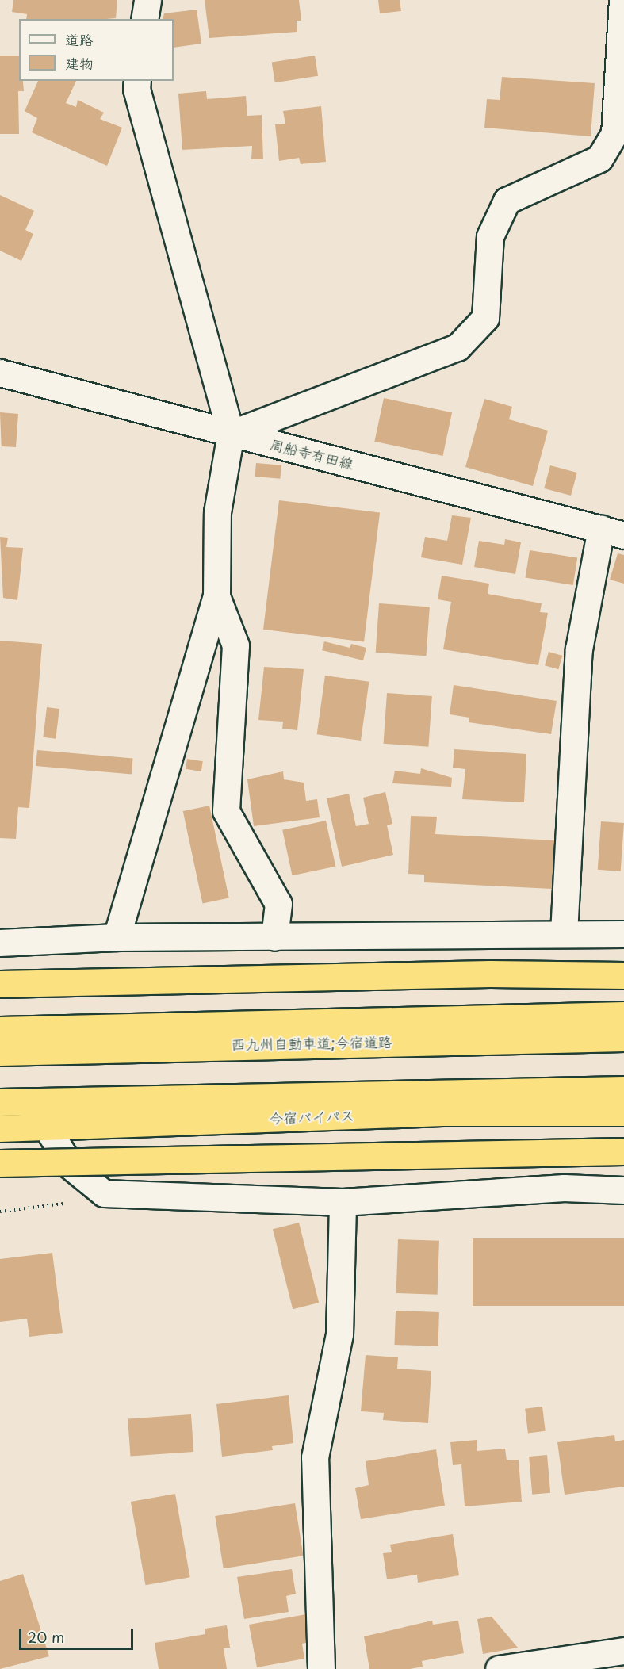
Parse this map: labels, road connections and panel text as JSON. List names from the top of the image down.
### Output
{
  "streets": {
    "highway": ["西九州自動車道;今宿道路", "今宿バイパス"],
    "street": ["周船寺有田線"]
  },
  "legend": ["道路", "建物"],
  "scale_bar": "20 m"
}
